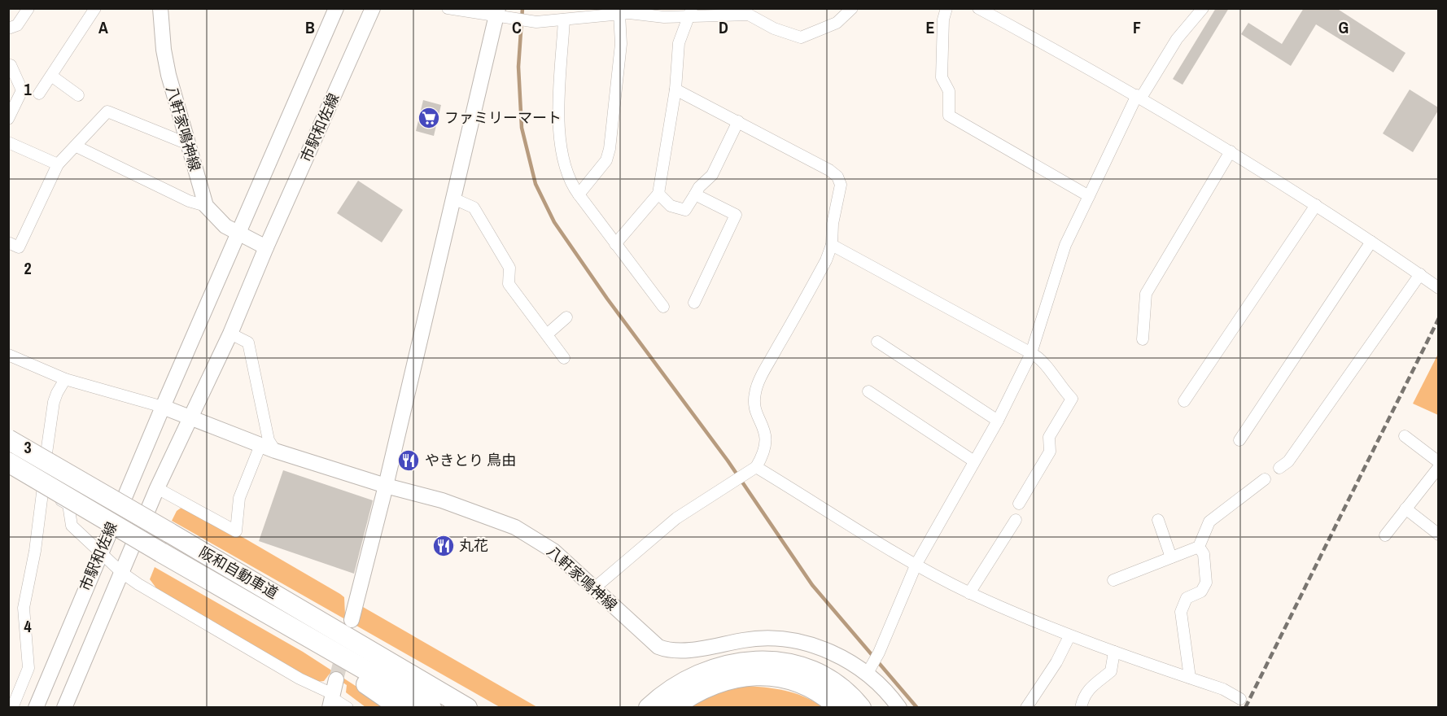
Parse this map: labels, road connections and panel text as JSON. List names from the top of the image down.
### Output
{
  "streets": {
    "highway": ["阪和自動車道"],
    "street": ["市駅和佐線", "八軒家鳴神線"]
  },
  "crossings": [
    ["市駅和佐線", "八軒家鳴神線"]
  ],
  "places": {
    "supermarket": ["ファミリーマート"],
    "restaurant": ["やきとり 鳥由", "丸花"]
  },
  "grid": {
    "columns": [
      "A",
      "B",
      "C",
      "D",
      "E",
      "F",
      "G"
    ],
    "rows": [
      "1",
      "2",
      "3",
      "4"
    ]
  }
}
